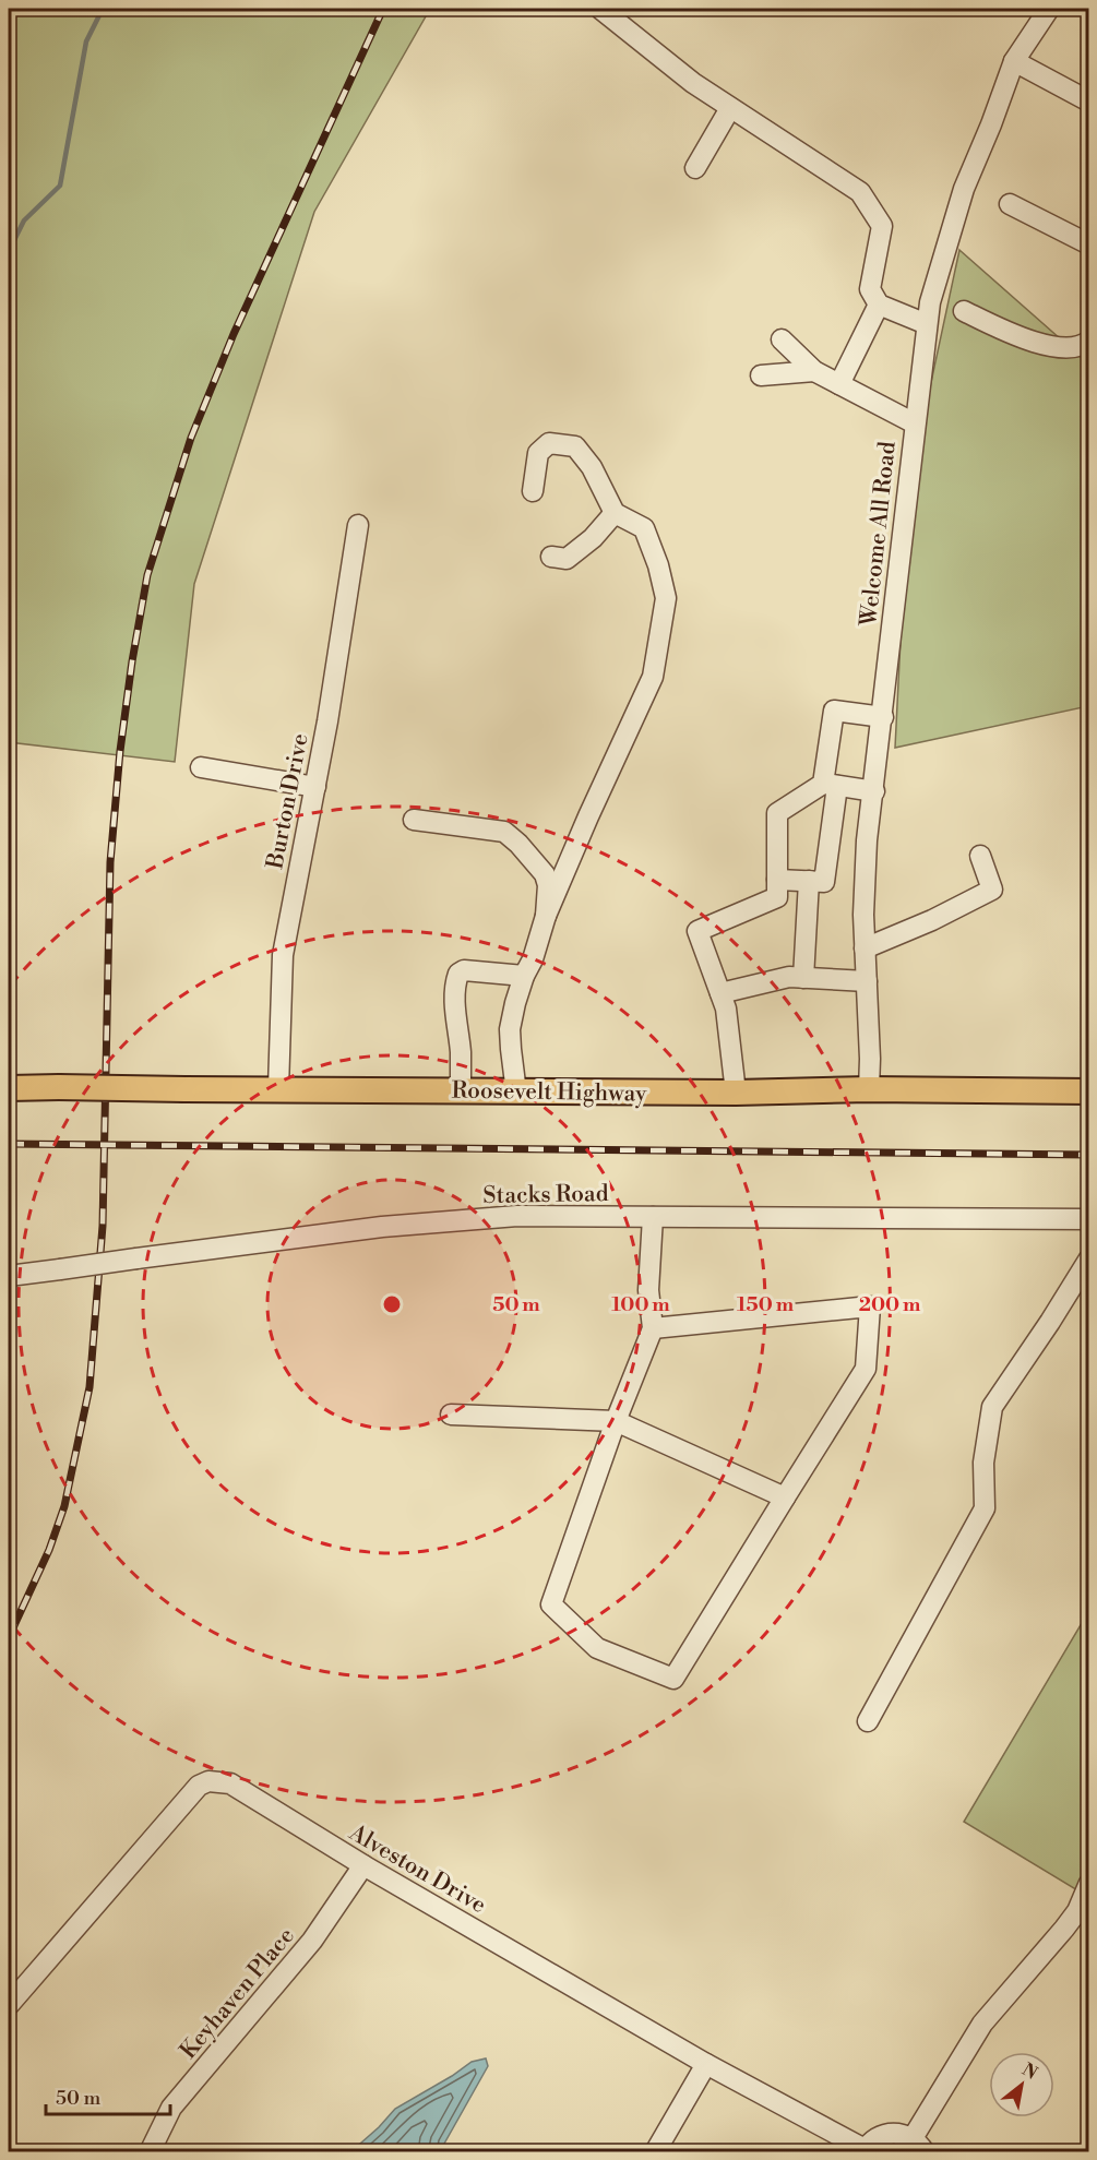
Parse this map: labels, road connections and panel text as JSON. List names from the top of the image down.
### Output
{
  "streets": {
    "main road": ["Roosevelt Highway"],
    "street": [
      "Welcome All Road",
      "Burton Drive",
      "Stacks Road",
      "Alveston Drive",
      "Keyhaven Place"
    ]
  },
  "crossings": [
    ["Welcome All Road", "Roosevelt Highway"],
    ["Burton Drive", "Roosevelt Highway"],
    ["Alveston Drive", "Keyhaven Place"]
  ],
  "scale_bar": "50 m",
  "north": "top right",
  "rings": [
    "50 m",
    "100 m",
    "150 m",
    "200 m"
  ]
}
